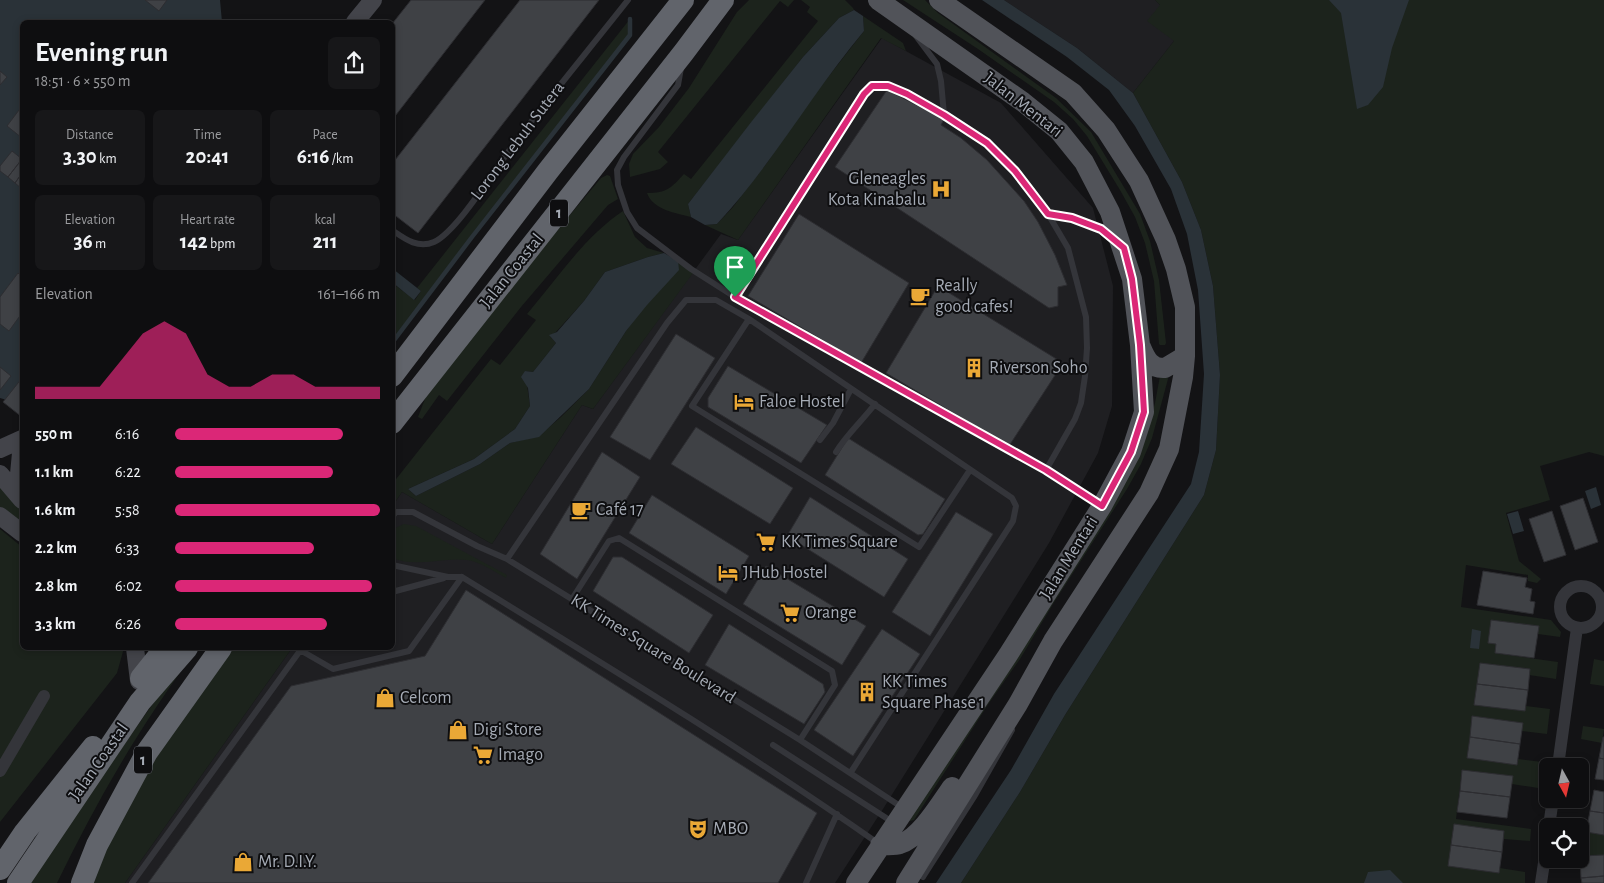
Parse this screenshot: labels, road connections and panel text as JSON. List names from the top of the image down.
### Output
{
  "streets": {
    "highway": ["1", "Jalan Coastal"],
    "main road": ["Jalan Mentari"],
    "lane": ["Lorong Lebuh Sutera", "KK Times Square Boulevard"]
  },
  "crossings": [
    ["Jalan Mentari", "KK Times Square Boulevard"]
  ],
  "places": {
    "hospital": ["Gleneagles Kota Kinabalu"],
    "cafe": ["Really good cafes!", "Café 17"],
    "building": ["Riverson Soho", "KK Times Square Phase 1"],
    "hotel": ["Faloe Hostel", "JHub Hostel"],
    "supermarket": ["KK Times Square", "Orange", "Imago"],
    "shop": ["Celcom", "Digi Store", "Mr. D.I.Y."],
    "theatre": ["MBO"]
  },
  "north": "bottom",
  "page": {
    "heading": ["Evening run", "18:51 · 6 × 550 m"],
    "stats": [
      ["Distance", "3.30 km"],
      ["Time", "20:41"],
      ["Pace", "6:16 /km"],
      ["Elevation", "36 m"],
      ["Heart rate", "142 bpm"],
      ["kcal", "211"]
    ],
    "chart": ["Elevation", "161–166 m"],
    "list": [
      {
        "name": "550 m",
        "note": "6:16"
      },
      {
        "name": "1.1 km",
        "note": "6:22"
      },
      {
        "name": "1.6 km",
        "note": "5:58"
      },
      {
        "name": "2.2 km",
        "note": "6:33"
      },
      {
        "name": "2.8 km",
        "note": "6:02"
      },
      {
        "name": "3.3 km",
        "note": "6:26"
      }
    ]
  }
}
